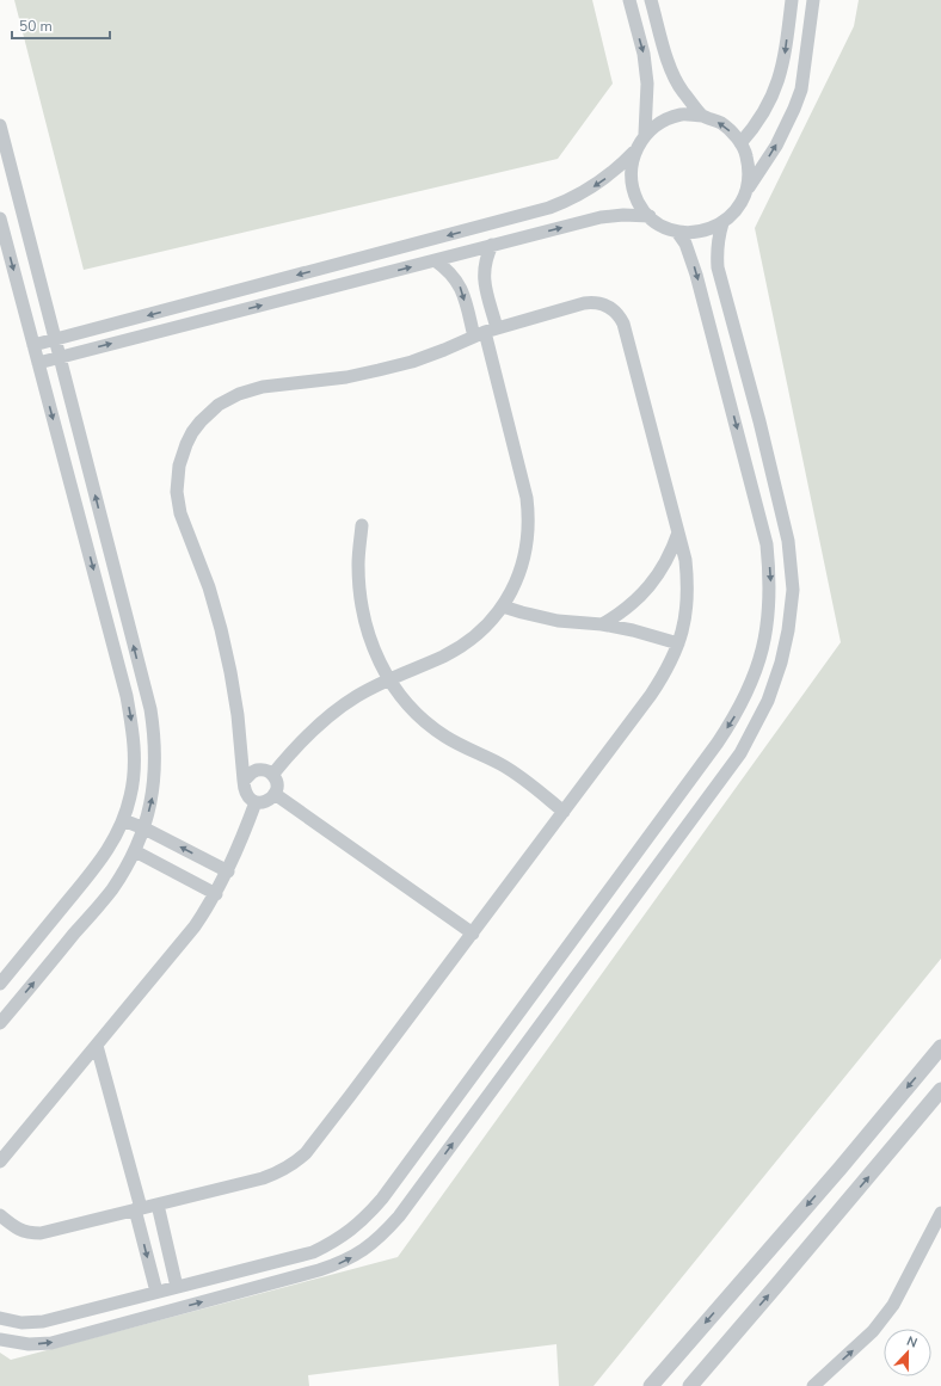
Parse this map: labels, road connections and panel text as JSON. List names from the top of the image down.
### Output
{
  "scale_bar": "50 m",
  "north": "top"
}
